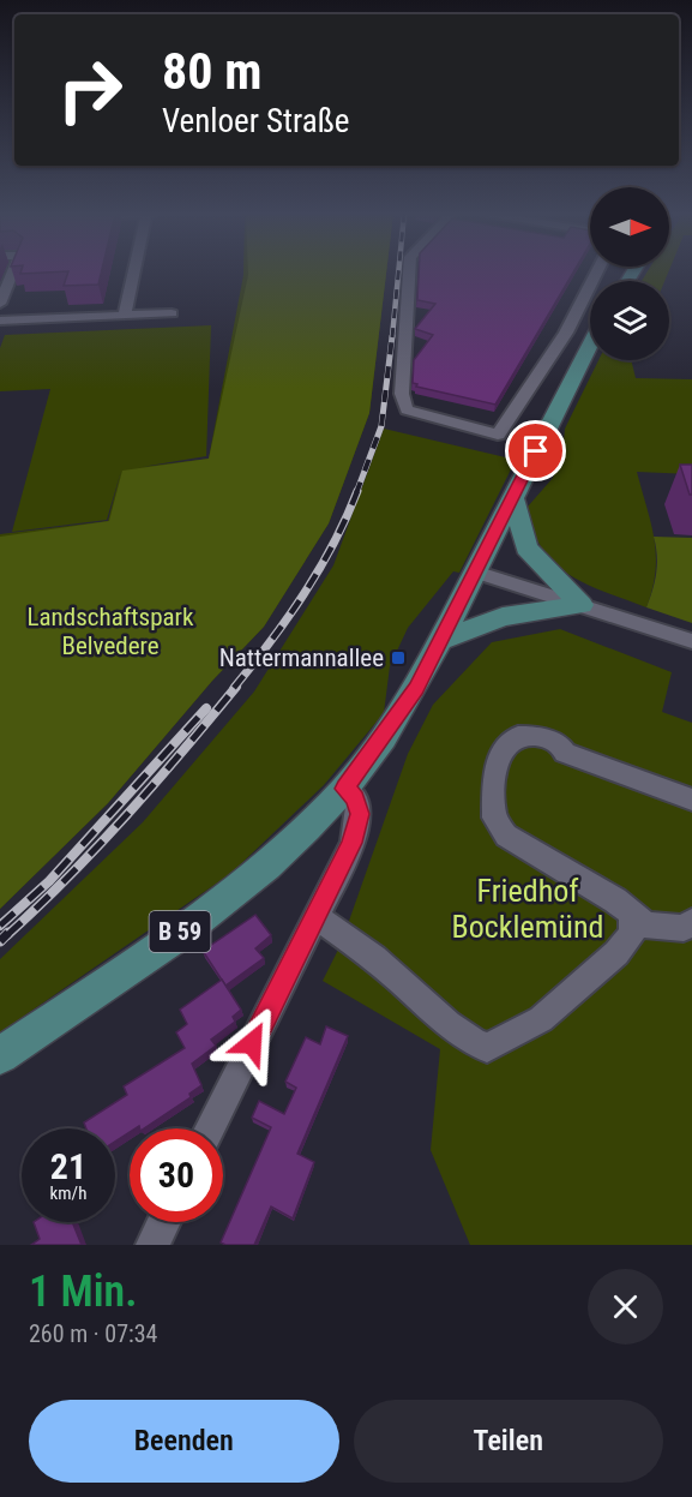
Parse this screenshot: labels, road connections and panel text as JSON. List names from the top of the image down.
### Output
{
  "streets": {
    "main road": ["B 59"]
  },
  "parks": ["Landschaftspark Belvedere", "Friedhof Bocklemünd"],
  "places": {
    "transit": ["Nattermannallee"]
  },
  "north": "right",
  "page": {
    "turn": ["80 m", "Venloer Straße"],
    "speed": "21 km/h",
    "limit": "30",
    "heading": ["1 Min.", "260 m · 07:34"],
    "buttons": ["Beenden", "Teilen"]
  }
}
